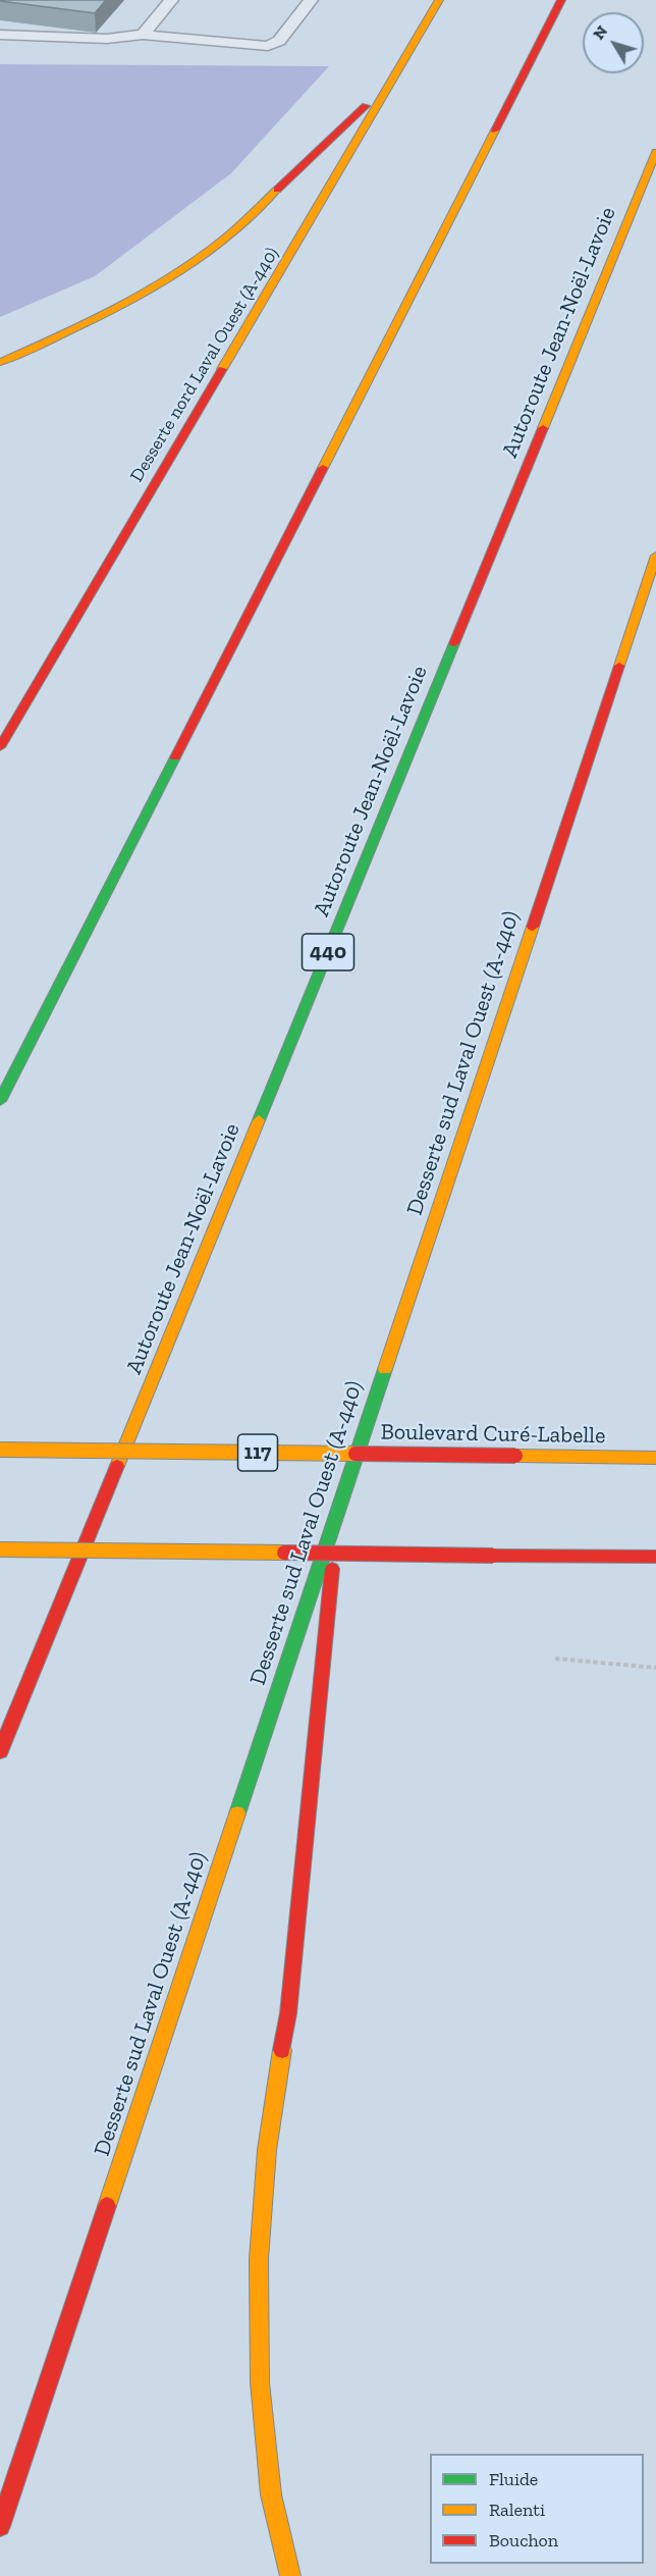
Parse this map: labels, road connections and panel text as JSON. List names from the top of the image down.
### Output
{
  "streets": {
    "main road": [
      "Autoroute Jean-Noël-Lavoie",
      "Desserte nord Laval Ouest (A-440)",
      "440",
      "Desserte sud Laval Ouest (A-440)",
      "Boulevard Curé-Labelle",
      "117"
    ]
  },
  "legend": ["Fluide", "Ralenti", "Bouchon"],
  "north": "top left"
}
